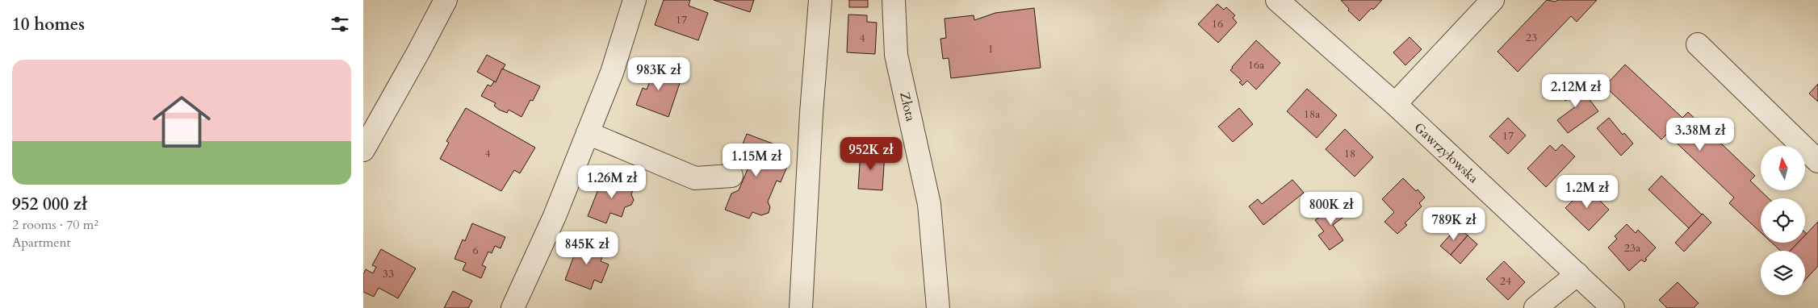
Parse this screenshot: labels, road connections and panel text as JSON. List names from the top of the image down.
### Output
{
  "streets": {
    "street": ["Złota", "Gawrzyłowska"]
  },
  "house_numbers": [
    "17",
    "16",
    "23",
    "4",
    "1",
    "16a",
    "18a",
    "17",
    "4",
    "18",
    "23a",
    "6",
    "33",
    "24"
  ],
  "north": "top",
  "page": {
    "heading": "10 homes",
    "list": [
      {
        "name": "952 000 zł",
        "note": "2 rooms · 70 m² · Apartment"
      }
    ],
    "price": [
      "983K zł",
      "2.12M zł",
      "3.38M zł",
      "952K zł",
      "1.15M zł",
      "1.26M zł",
      "1.2M zł",
      "800K zł",
      "789K zł",
      "845K zł"
    ]
  }
}
